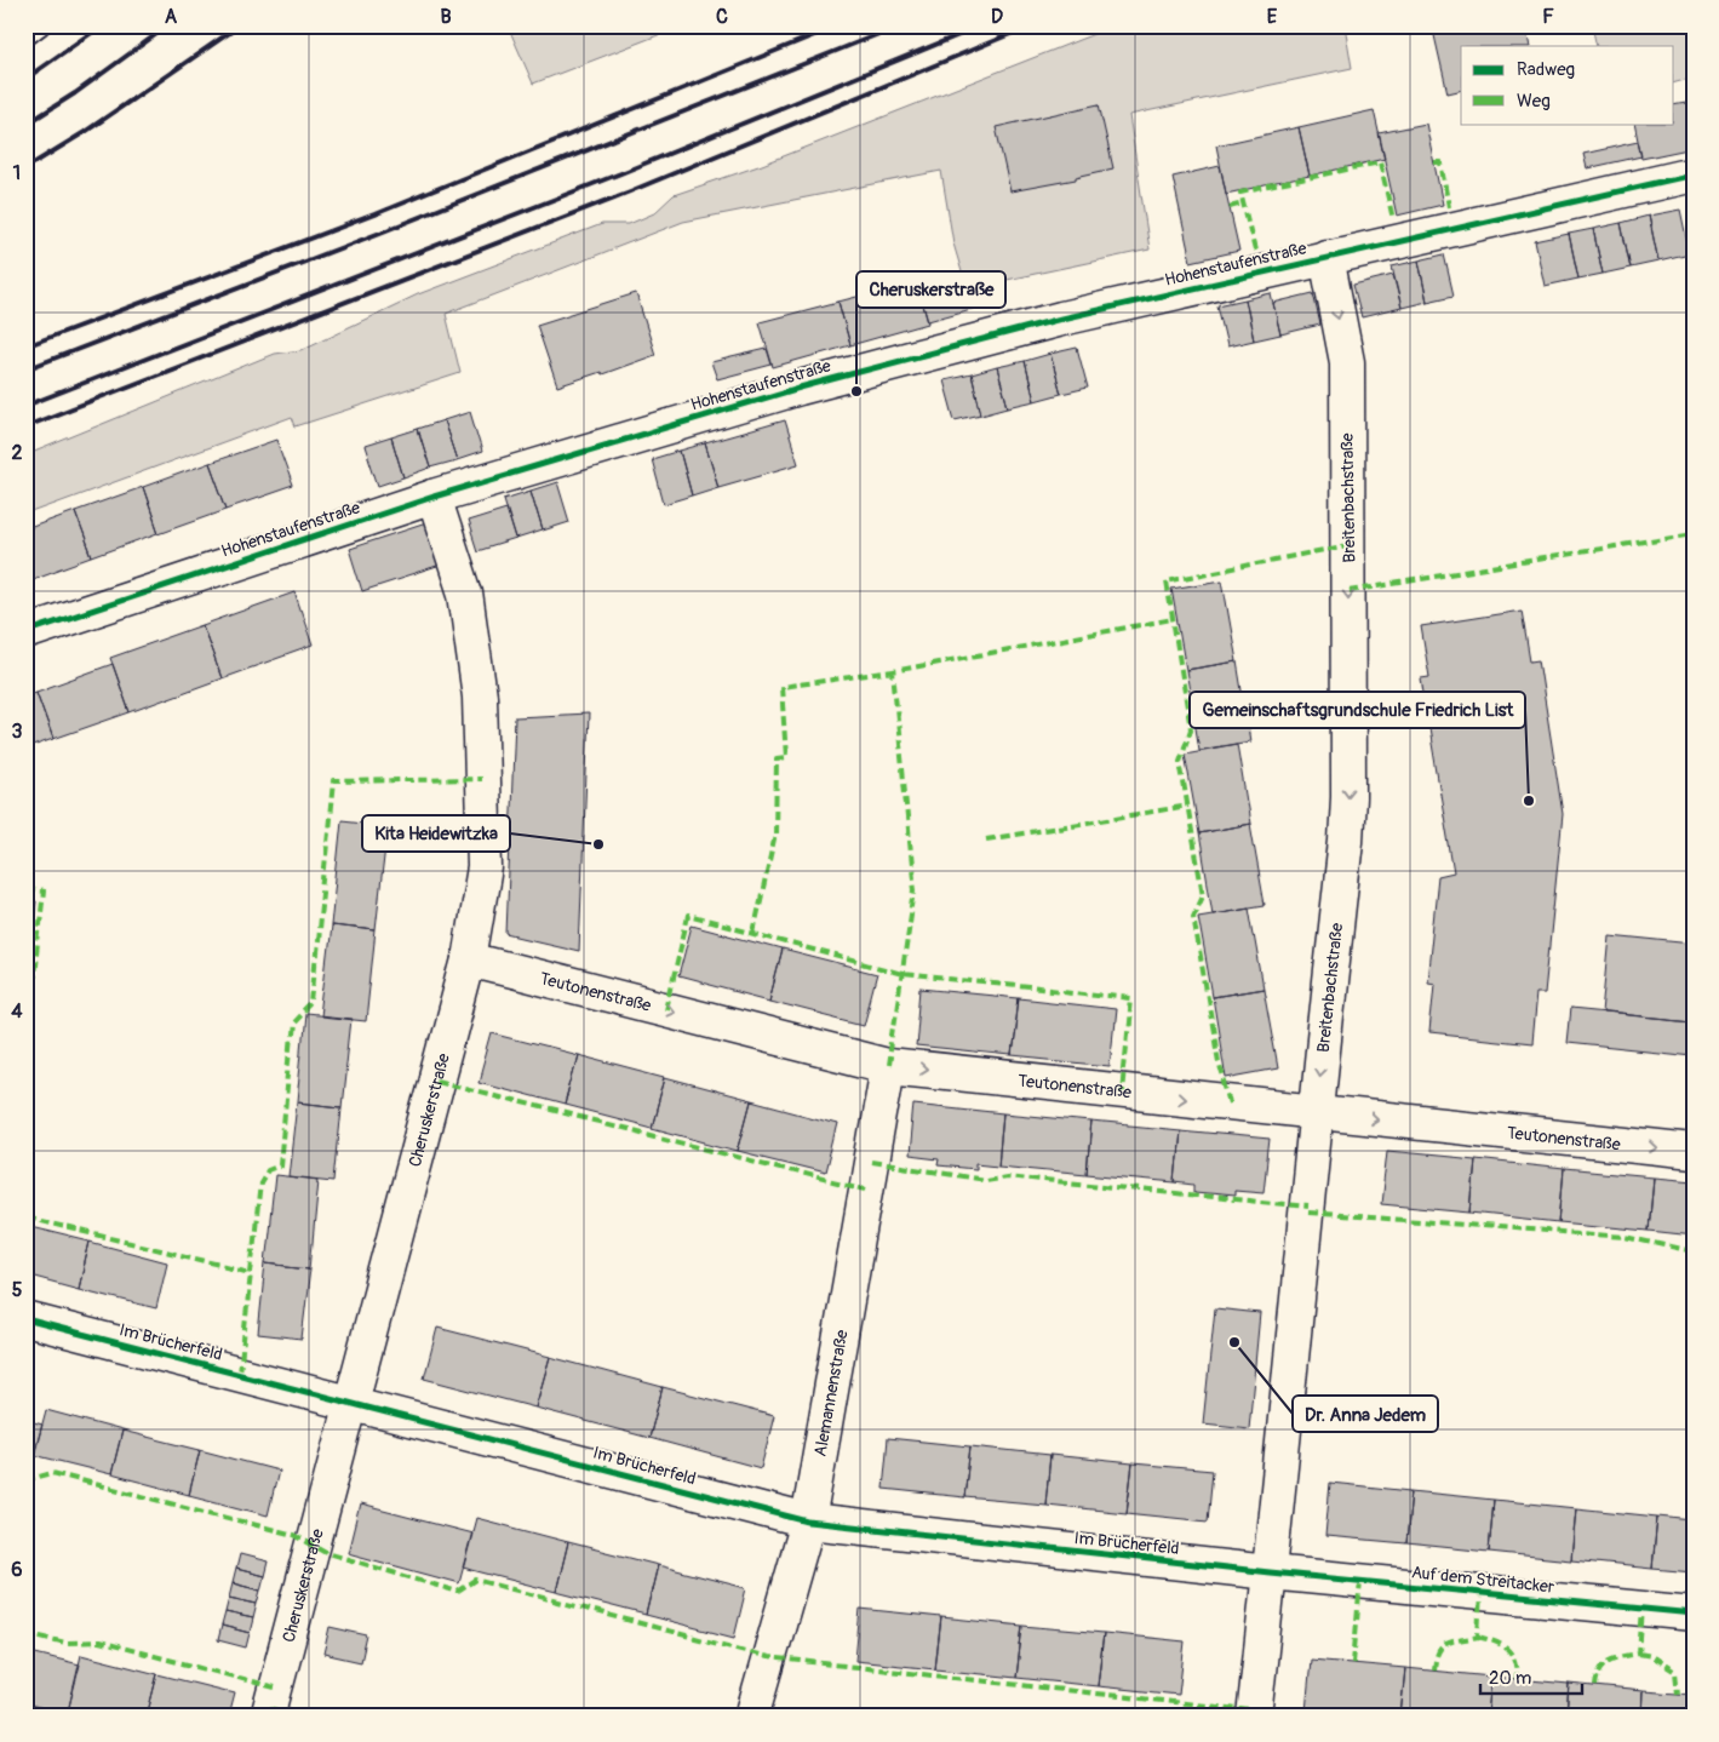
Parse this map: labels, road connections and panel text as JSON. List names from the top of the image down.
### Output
{
  "streets": {
    "street": [
      "Hohenstaufenstraße",
      "Breitenbachstraße",
      "Teutonenstraße",
      "Cheruskerstraße",
      "Im Brücherfeld",
      "Alemannenstraße",
      "Auf dem Streitacker"
    ]
  },
  "crossings": [
    ["Hohenstaufenstraße", "Breitenbachstraße"],
    ["Hohenstaufenstraße", "Cheruskerstraße"],
    ["Breitenbachstraße", "Teutonenstraße"],
    ["Breitenbachstraße", "Im Brücherfeld"],
    ["Breitenbachstraße", "Auf dem Streitacker"],
    ["Teutonenstraße", "Cheruskerstraße"],
    ["Teutonenstraße", "Alemannenstraße"],
    ["Cheruskerstraße", "Im Brücherfeld"],
    ["Im Brücherfeld", "Alemannenstraße"],
    ["Im Brücherfeld", "Auf dem Streitacker"]
  ],
  "one_way": ["Breitenbachstraße", "Teutonenstraße"],
  "places": [
    "Cheruskerstraße",
    "Gemeinschaftsgrundschule Friedrich List",
    "Kita Heidewitzka",
    "Dr. Anna Jedem"
  ],
  "legend": ["Radweg", "Weg"],
  "scale_bar": "20 m",
  "grid": {
    "columns": [
      "A",
      "B",
      "C",
      "D",
      "E",
      "F"
    ],
    "rows": [
      "1",
      "2",
      "3",
      "4",
      "5",
      "6"
    ]
  }
}
